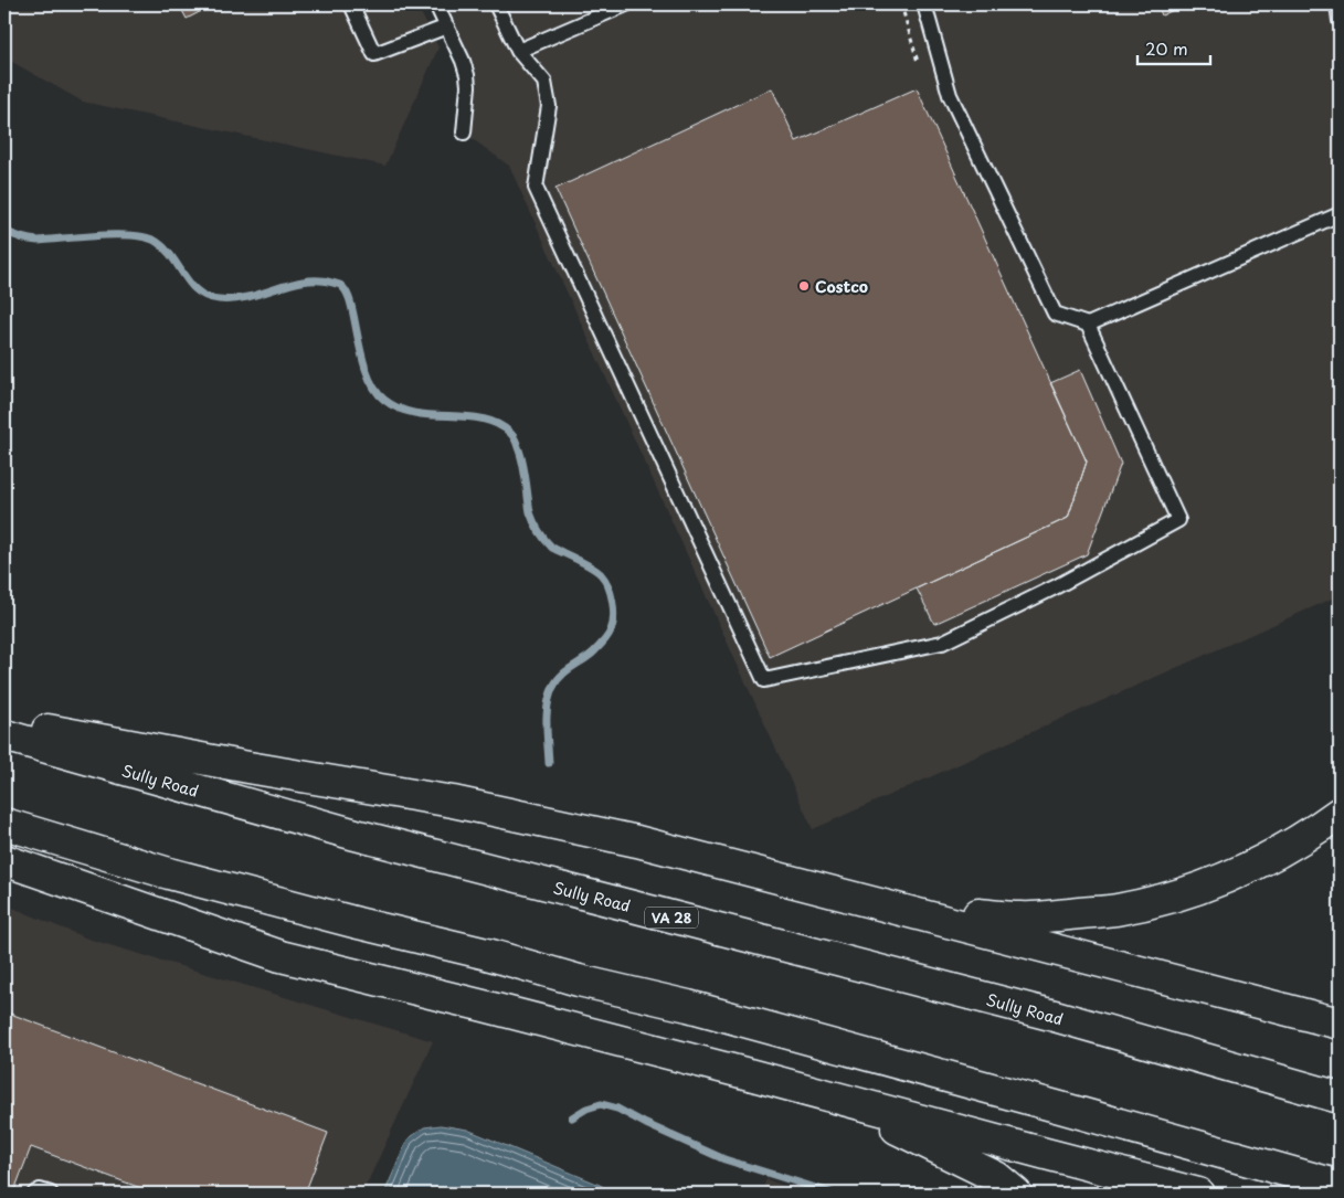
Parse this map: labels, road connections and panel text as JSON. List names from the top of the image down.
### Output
{
  "streets": {
    "highway": ["Sully Road", "VA 28"]
  },
  "places": ["Costco"],
  "scale_bar": "20 m"
}
